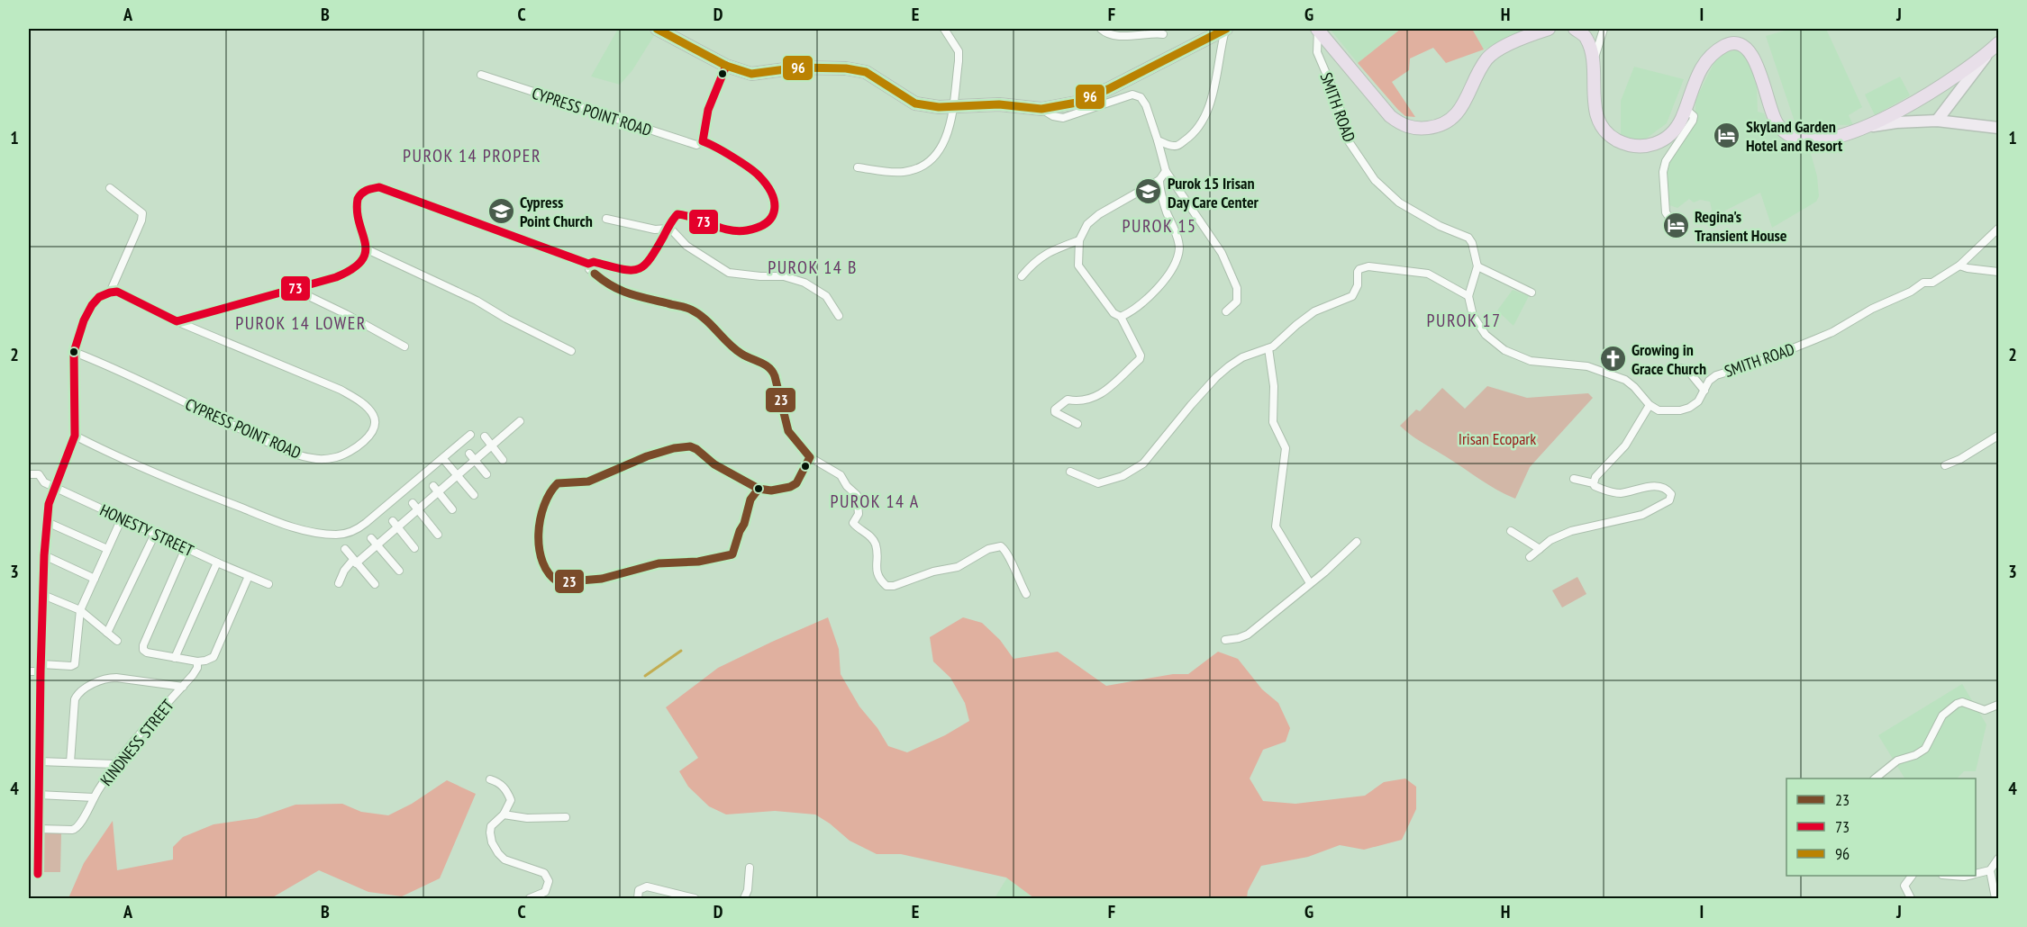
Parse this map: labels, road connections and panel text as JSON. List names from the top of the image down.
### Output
{
  "streets": {
    "street": [
      "SMITH ROAD",
      "CYPRESS POINT ROAD",
      "HONESTY STREET",
      "KINDNESS STREET"
    ]
  },
  "districts": [
    "PUROK 14 PROPER",
    "PUROK 15",
    "PUROK 14 B",
    "PUROK 17",
    "PUROK 14 LOWER",
    "PUROK 14 A"
  ],
  "parks": ["Irisan Ecopark"],
  "places": {
    "hotel": ["Skyland Garden Hotel and Resort", "Regina's Transient House"],
    "school or university": ["Purok 15 Irisan Day Care Center", "Cypress Point Church"],
    "church": ["Growing in Grace Church"]
  },
  "lines": ["transit line 96", "transit line 73", "transit line 23"],
  "legend": ["23", "73", "96"],
  "grid": {
    "columns": [
      "A",
      "B",
      "C",
      "D",
      "E",
      "F",
      "G",
      "H",
      "I",
      "J"
    ],
    "rows": [
      "1",
      "2",
      "3",
      "4"
    ]
  }
}
